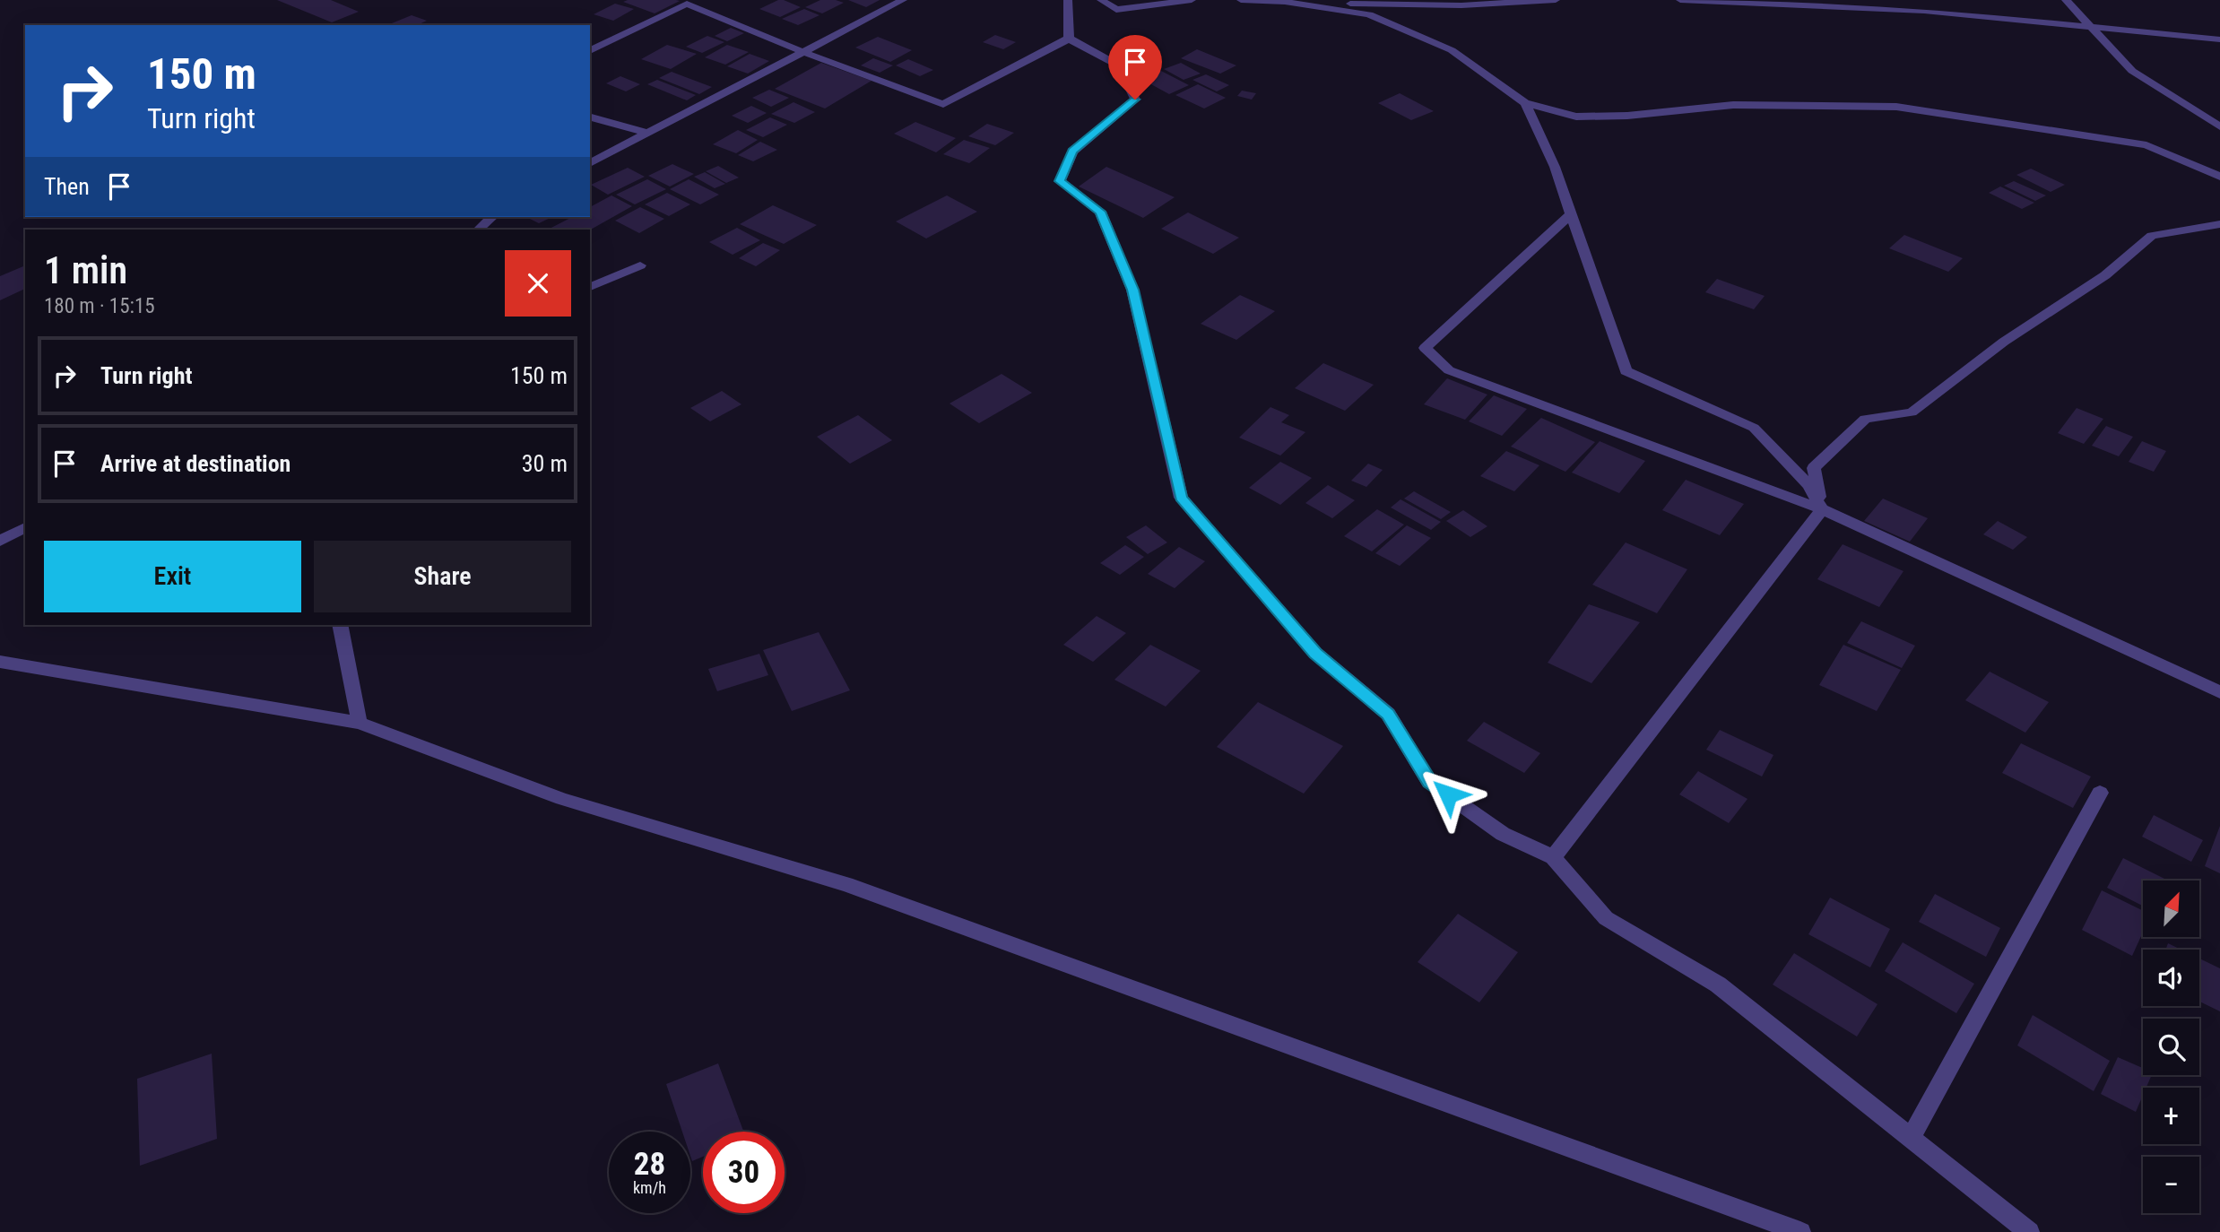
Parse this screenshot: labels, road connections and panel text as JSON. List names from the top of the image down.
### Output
{
  "north": "top right",
  "page": {
    "turn": ["150 m", "Turn right"],
    "then": "Then",
    "heading": ["1 min", "180 m · 15:15"],
    "list": [
      {
        "name": "Turn right",
        "value": "150 m"
      },
      {
        "name": "Arrive at destination",
        "value": "30 m"
      }
    ],
    "buttons": ["Exit", "Share"],
    "map_buttons": ["+", "−"],
    "speed": "28 km/h",
    "limit": "30"
  }
}
